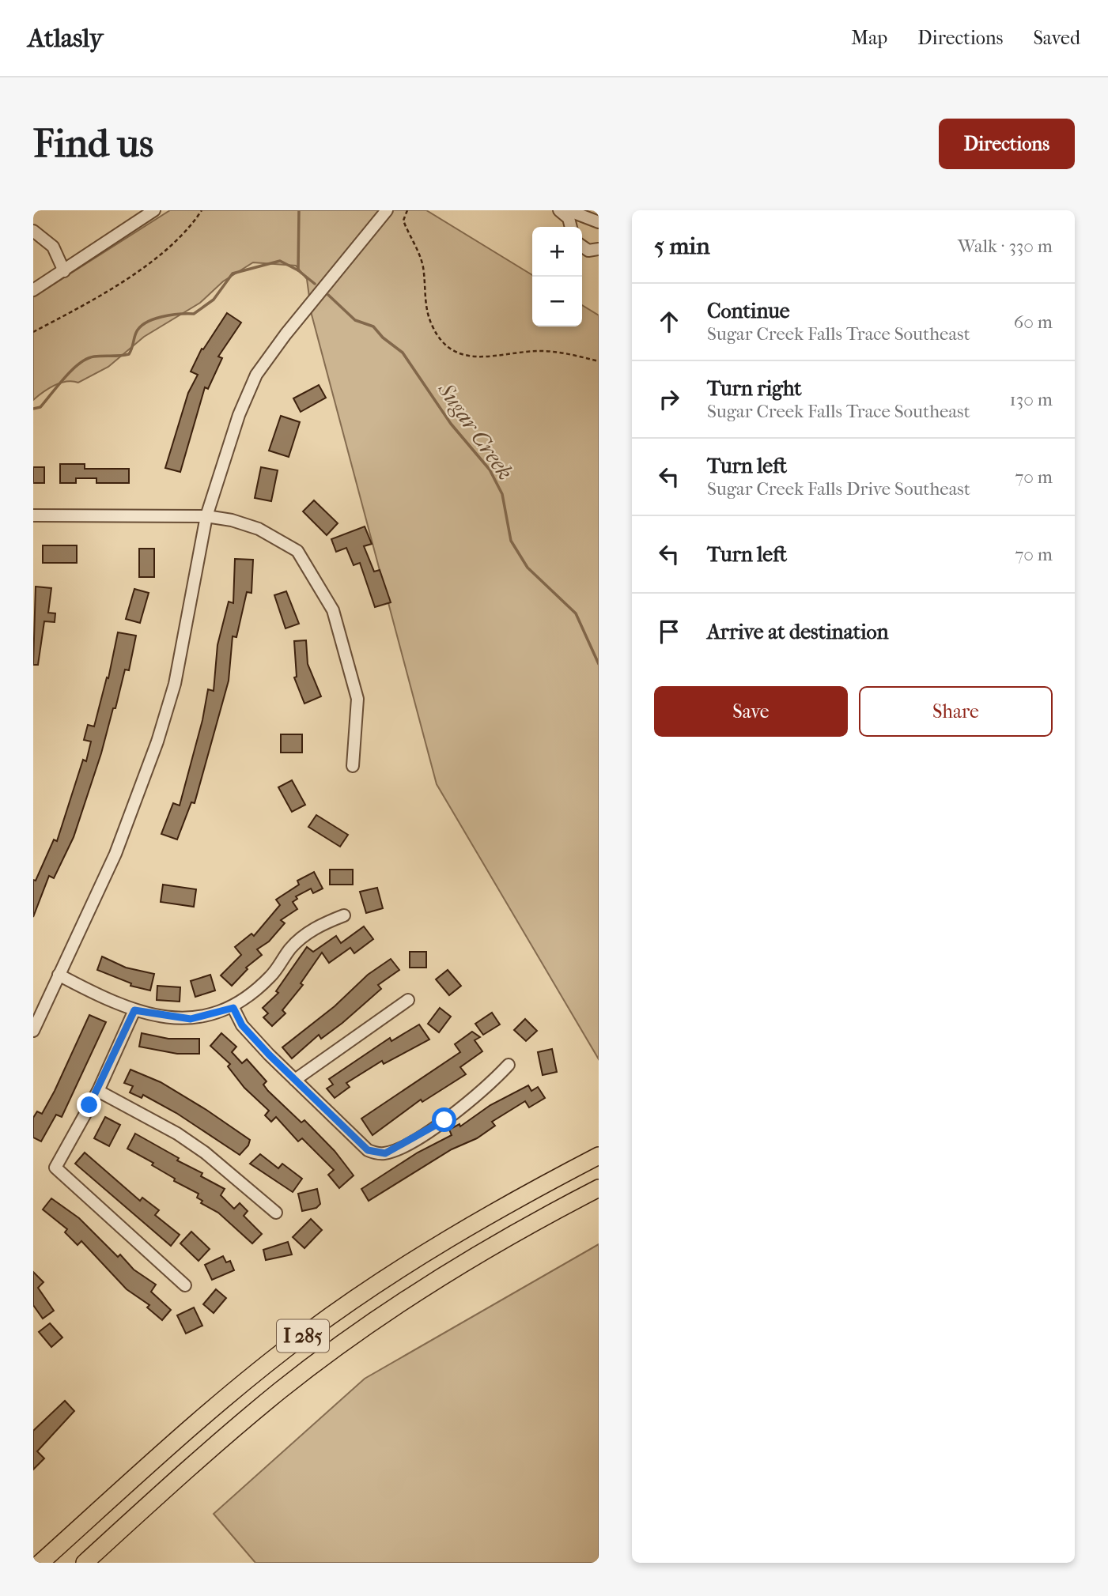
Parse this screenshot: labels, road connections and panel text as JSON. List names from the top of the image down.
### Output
{
  "streets": {
    "highway": ["I 285"]
  },
  "water": ["Sugar Creek"],
  "page": {
    "header": "Atlasly",
    "nav": ["Map", "Directions", "Saved"],
    "buttons": [
      "Directions",
      ["Save", "Share"]
    ],
    "title": "Find us",
    "heading": ["5 min", "Walk · 330 m"],
    "map_buttons": ["+", "−"],
    "list": [
      ["Continue", "Sugar Creek Falls Trace Southeast", "60 m"],
      ["Turn right", "Sugar Creek Falls Trace Southeast", "130 m"],
      ["Turn left", "Sugar Creek Falls Drive Southeast", "70 m"],
      ["Turn left", "70 m"],
      "Arrive at destination"
    ]
  }
}
